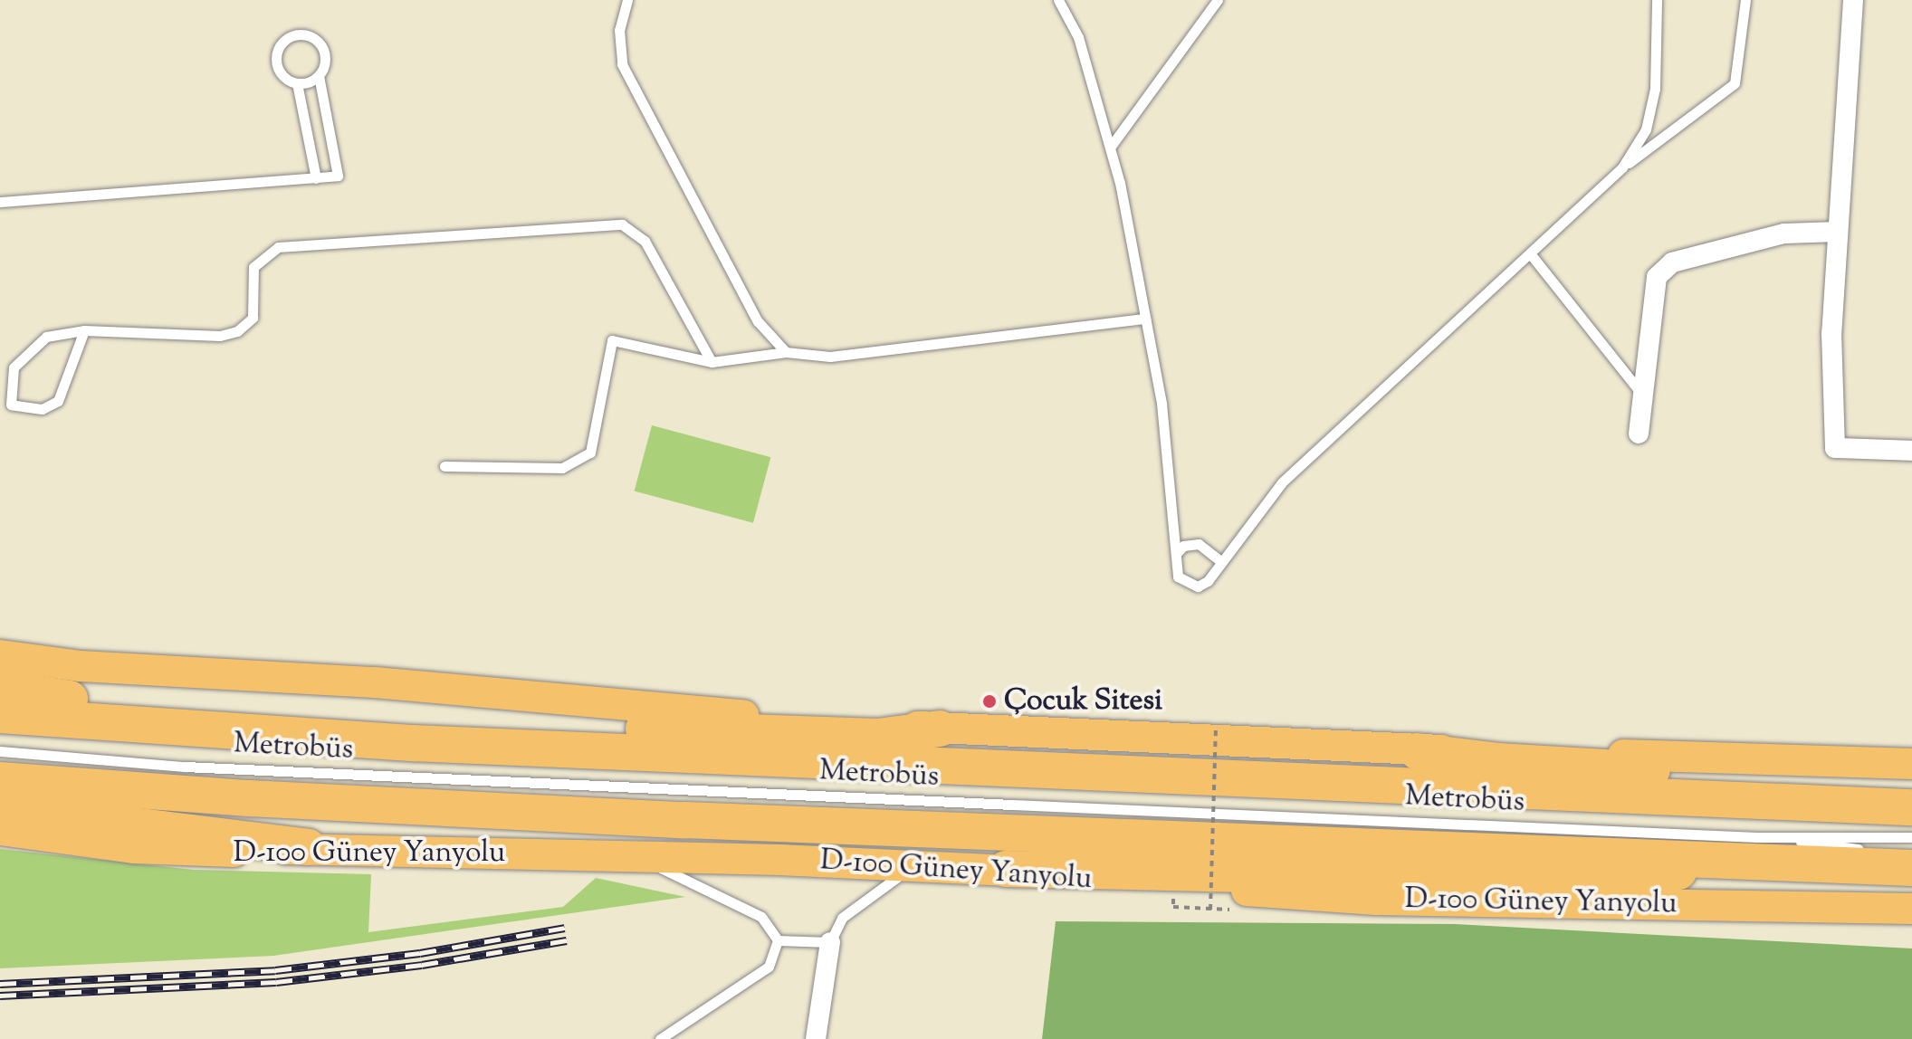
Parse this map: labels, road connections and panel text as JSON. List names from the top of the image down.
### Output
{
  "streets": {
    "main road": ["D-100 Güney Yanyolu"],
    "lane": ["Metrobüs"]
  },
  "places": ["Çocuk Sitesi"]
}
